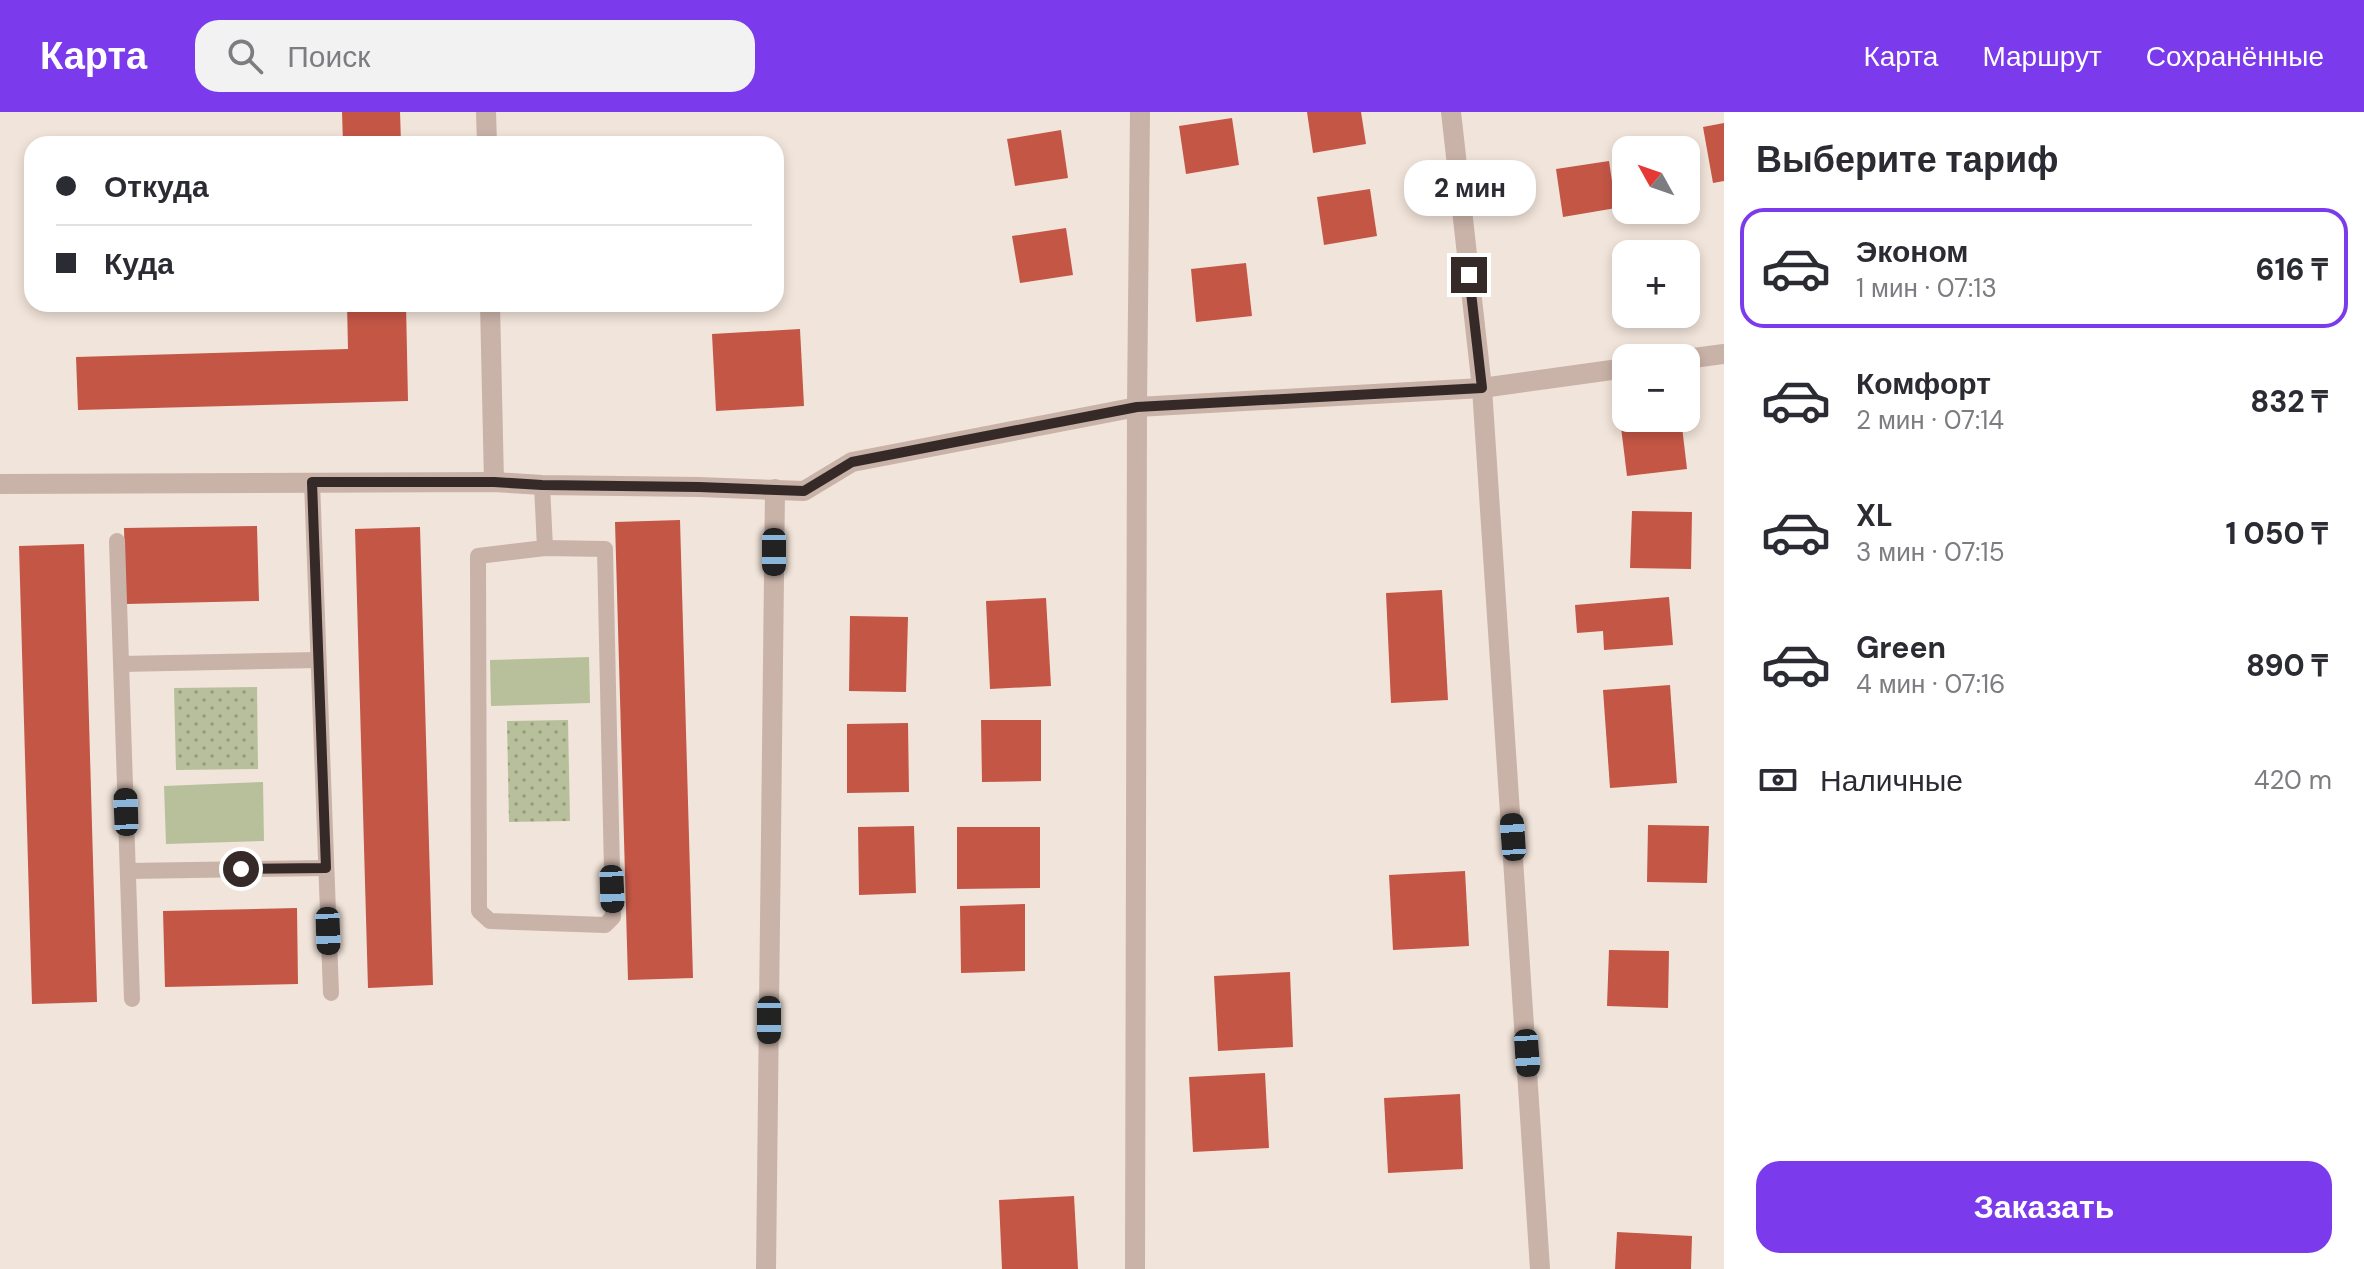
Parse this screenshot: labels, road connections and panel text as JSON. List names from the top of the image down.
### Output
{
  "north": "top left",
  "page": {
    "header": "Карта",
    "search": "Поиск",
    "nav": ["Карта", "Маршрут", "Сохранённые"],
    "heading": "Выберите тариф",
    "map_buttons": ["+", "−"],
    "banner": ["Откуда", "Куда"],
    "bubble": "2 мин",
    "list": [
      {
        "name": "Эконом",
        "note": "1 мин · 07:13",
        "value": "616 ₸"
      },
      {
        "name": "Комфорт",
        "note": "2 мин · 07:14",
        "value": "832 ₸"
      },
      {
        "name": "XL",
        "note": "3 мин · 07:15",
        "value": "1 050 ₸"
      },
      {
        "name": "Green",
        "note": "4 мин · 07:16",
        "value": "890 ₸"
      }
    ],
    "pay": ["Наличные", "420 m"],
    "buttons": "Заказать"
  }
}
